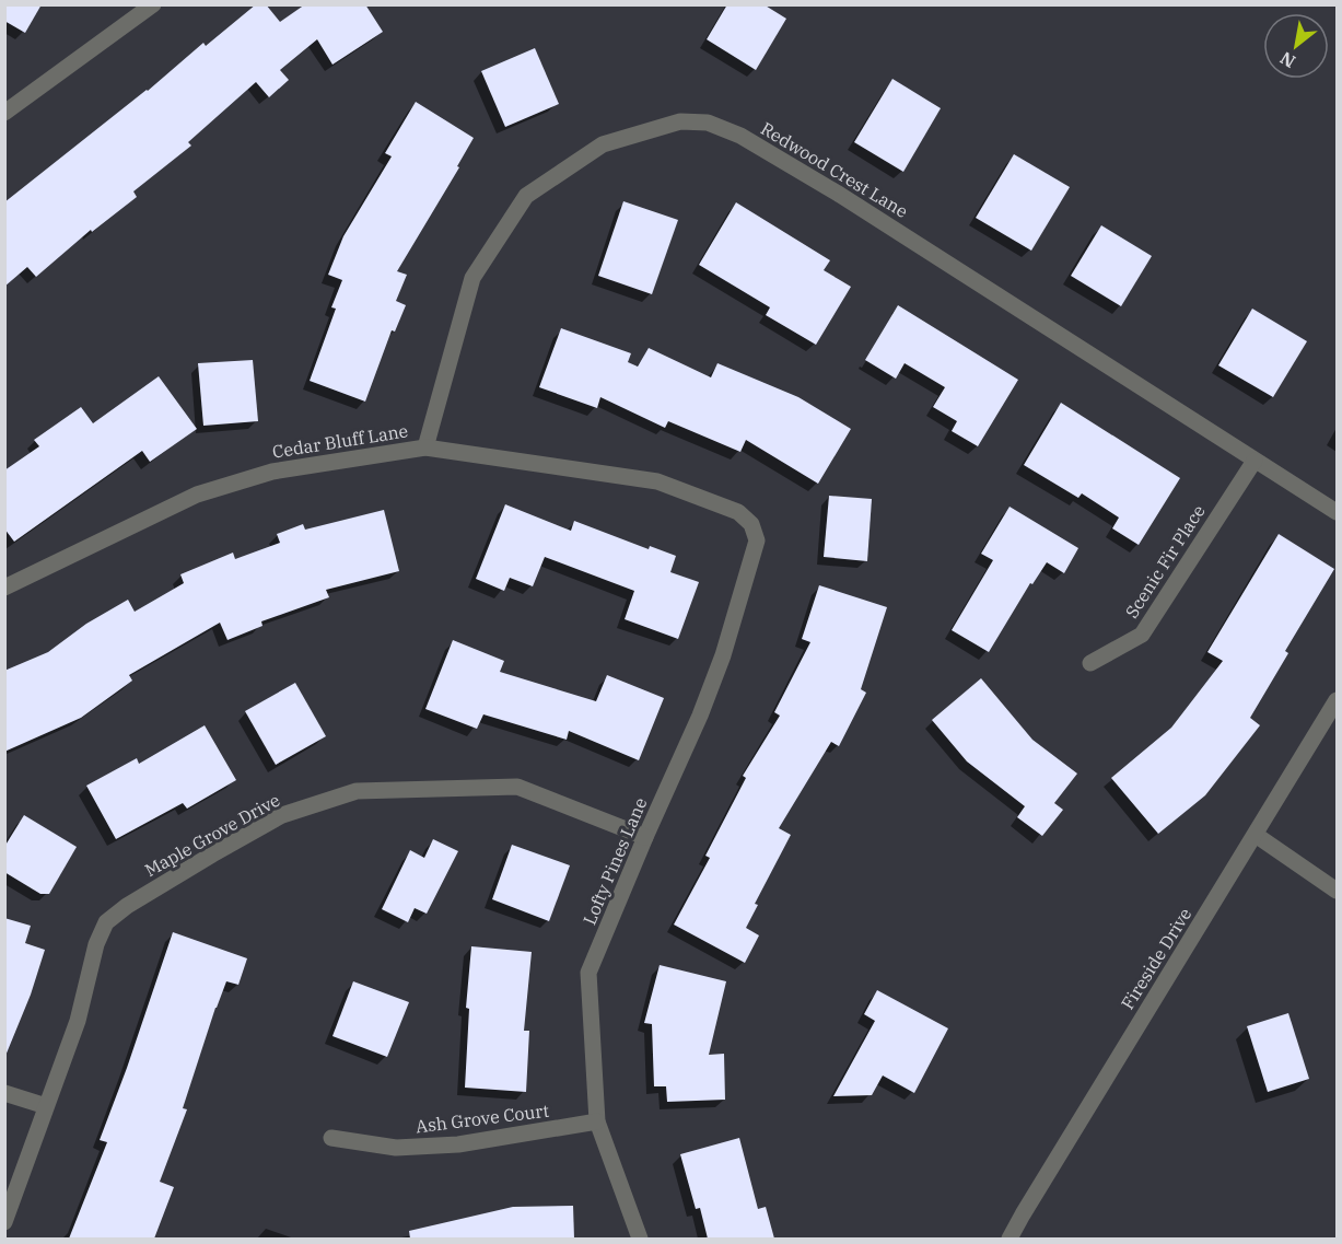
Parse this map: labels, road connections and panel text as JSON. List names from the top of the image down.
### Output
{
  "streets": {
    "street": [
      "Redwood Crest Lane",
      "Cedar Bluff Lane",
      "Scenic Fir Place",
      "Maple Grove Drive",
      "Lofty Pines Lane",
      "Fireside Drive",
      "Ash Grove Court"
    ]
  },
  "crossings": [
    ["Redwood Crest Lane", "Cedar Bluff Lane"],
    ["Redwood Crest Lane", "Scenic Fir Place"],
    ["Cedar Bluff Lane", "Lofty Pines Lane"],
    ["Maple Grove Drive", "Lofty Pines Lane"],
    ["Lofty Pines Lane", "Ash Grove Court"]
  ],
  "north": "bottom left"
}
